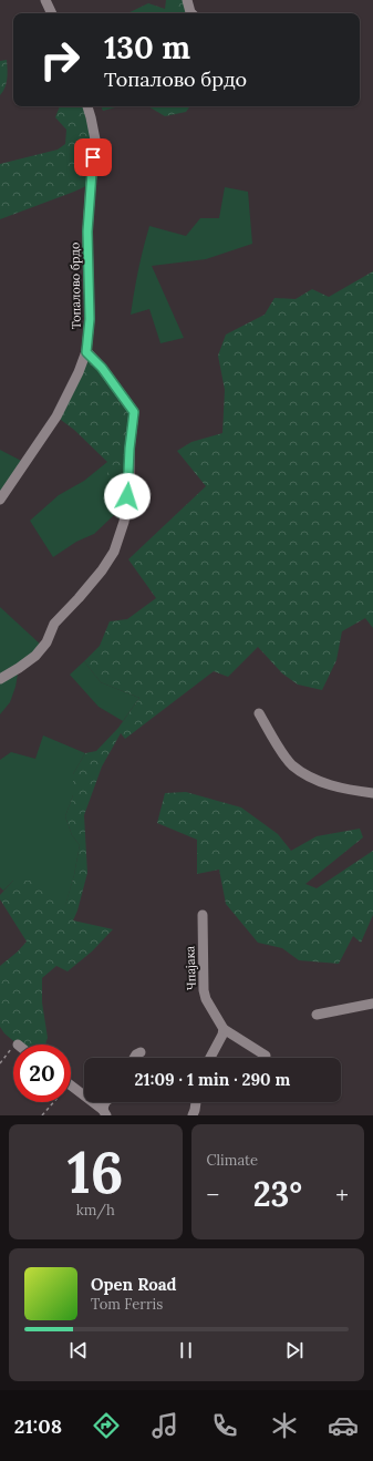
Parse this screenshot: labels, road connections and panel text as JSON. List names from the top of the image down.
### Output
{
  "streets": {
    "street": ["Топалово брдо", "Чпајака"]
  },
  "page": {
    "turn": ["130 m", "Топалово брдо"],
    "limit": "20",
    "trip": "21:09 · 1 min · 290 m",
    "tile": [
      ["16", "km/h"],
      "Climate"
    ],
    "heat": ["−", "23°", "+"],
    "song": ["Open Road", "Tom Ferris"],
    "tabs": "21:08"
  }
}
